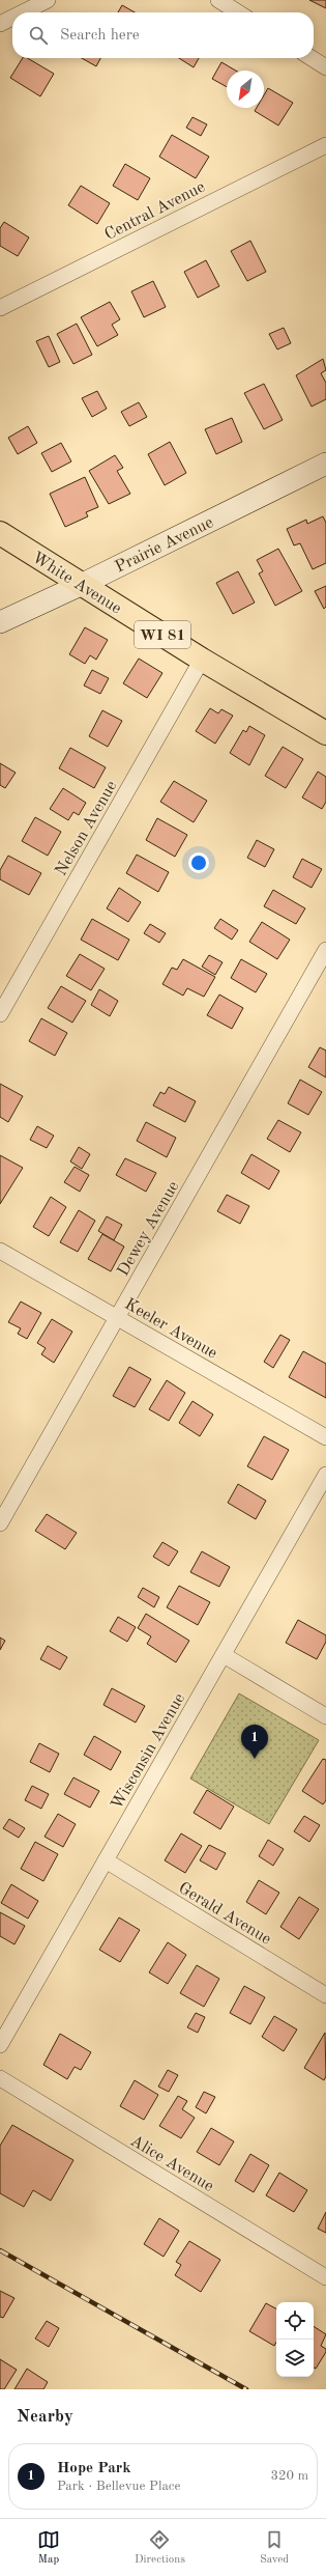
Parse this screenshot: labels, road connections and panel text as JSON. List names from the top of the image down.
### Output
{
  "streets": {
    "main road": ["White Avenue", "WI 81"],
    "street": [
      "Central Avenue",
      "Prairie Avenue",
      "Nelson Avenue",
      "Dewey Avenue",
      "Keeler Avenue",
      "Wisconsin Avenue",
      "Gerald Avenue",
      "Alice Avenue"
    ]
  },
  "crossings": [
    ["Prairie Avenue", "White Avenue"],
    ["White Avenue", "Nelson Avenue"],
    ["Dewey Avenue", "Keeler Avenue"],
    ["Wisconsin Avenue", "Gerald Avenue"]
  ],
  "north": "bottom left",
  "page": {
    "search": "Search here",
    "pins": "1",
    "heading": "Nearby",
    "list": [
      {
        "mark": "1",
        "name": "Hope Park",
        "note": "Park · Bellevue Place",
        "value": "320 m"
      }
    ],
    "nav": ["Map", "Directions", "Saved"]
  }
}
